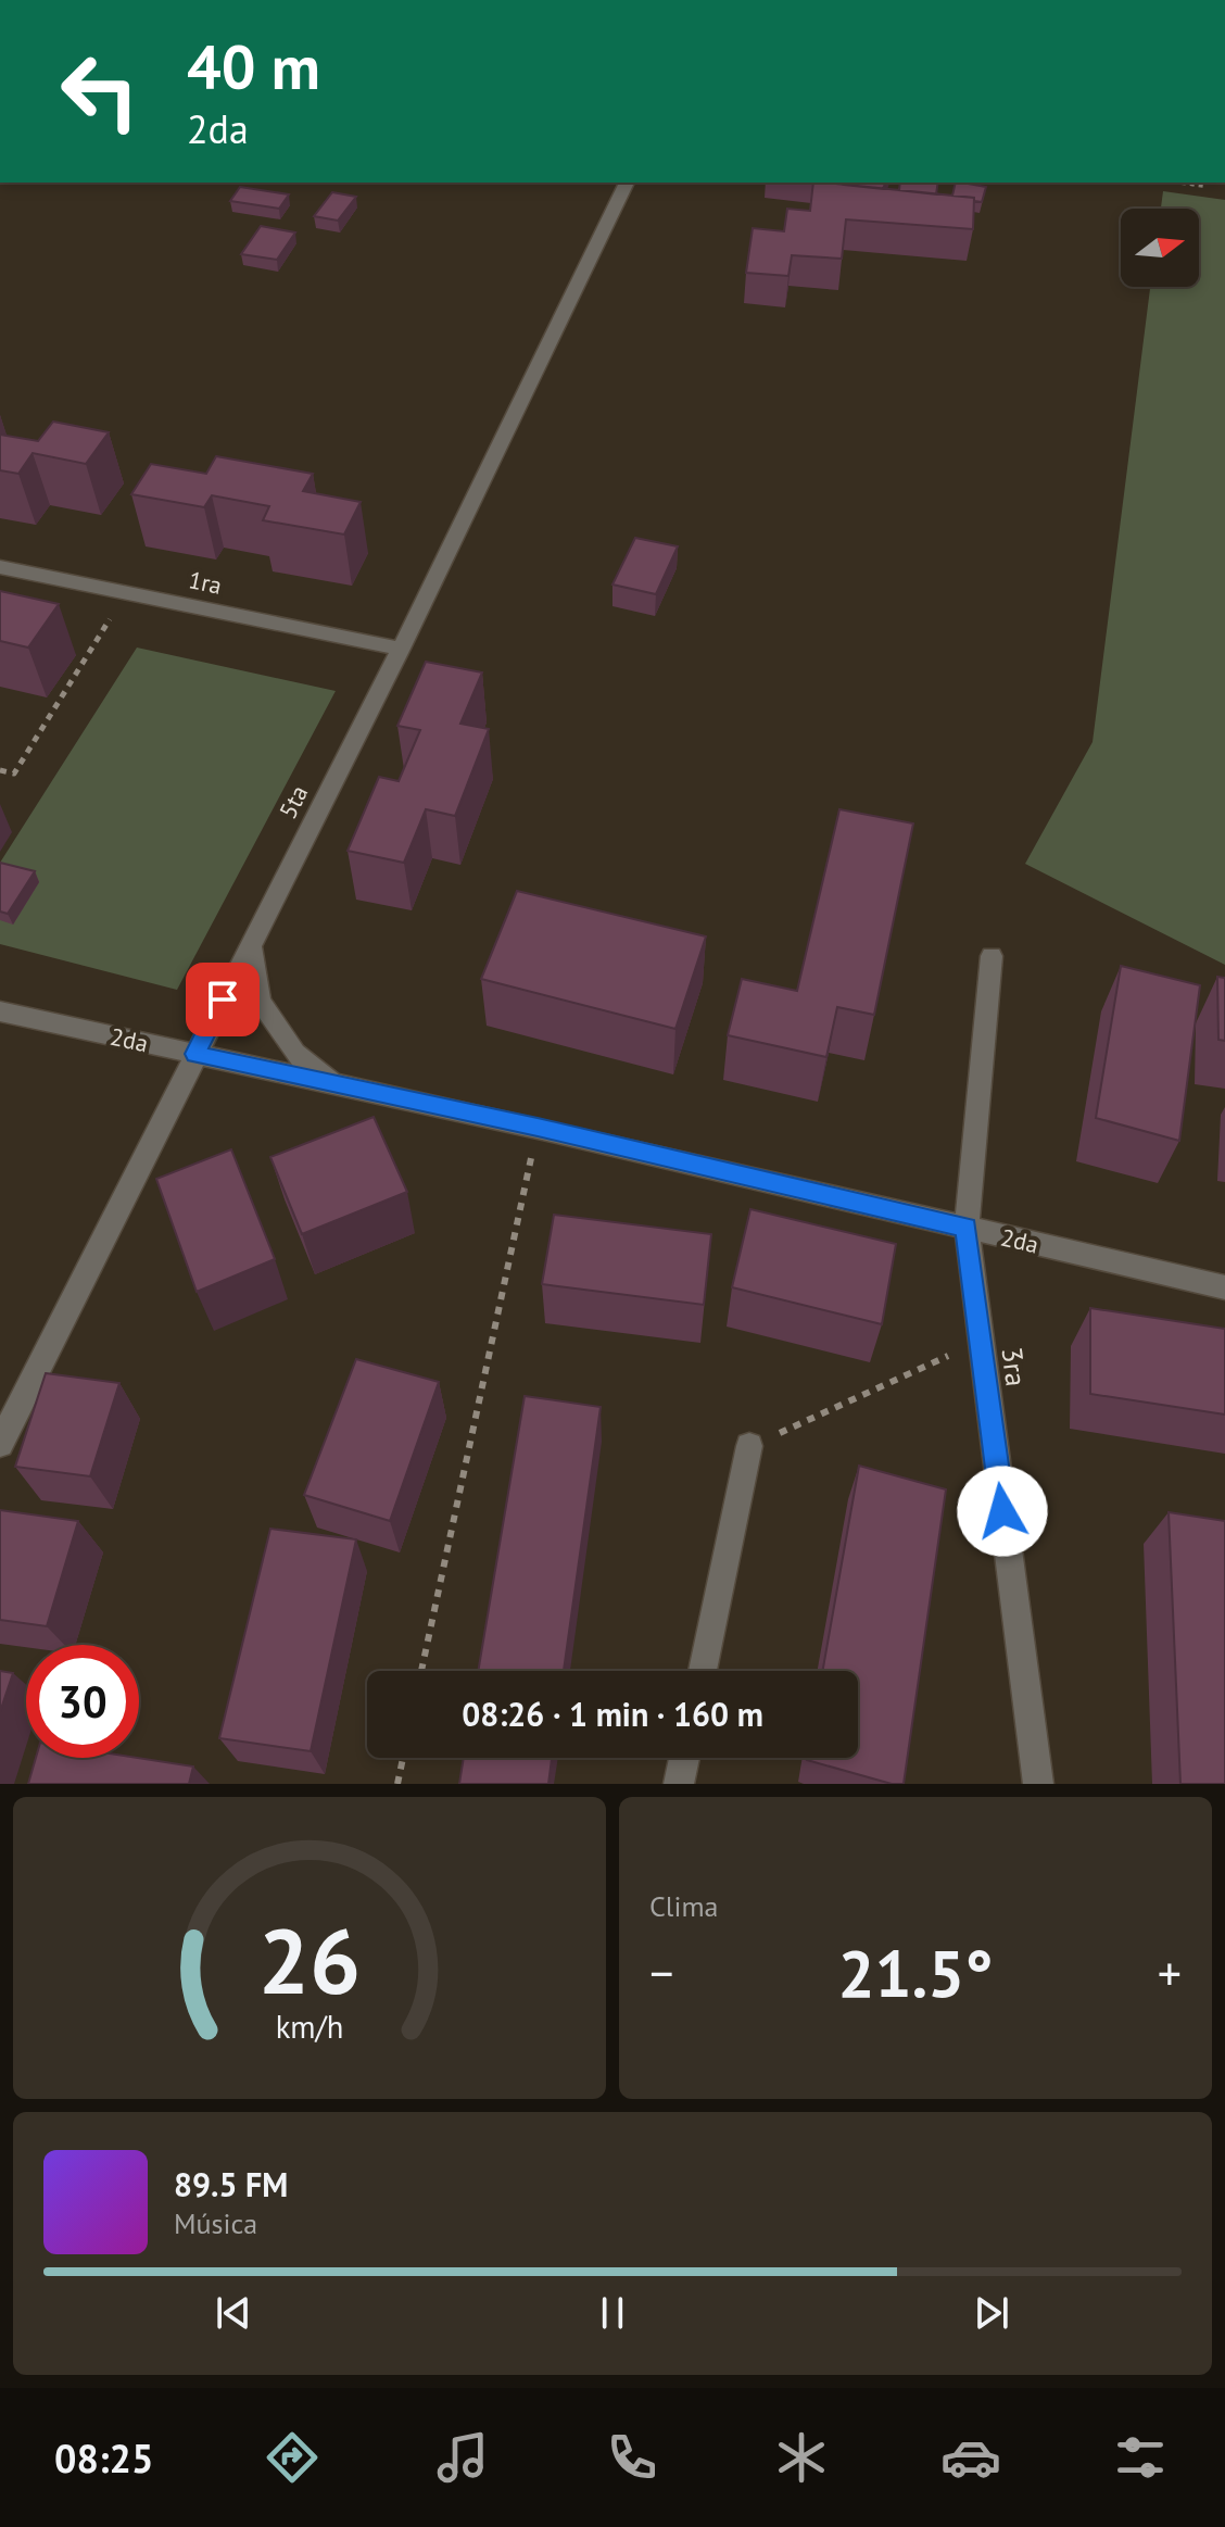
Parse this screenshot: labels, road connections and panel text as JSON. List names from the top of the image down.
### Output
{
  "streets": {
    "street": [
      "1ra",
      "5ta",
      "2da",
      "3ra"
    ]
  },
  "crossings": [
    ["1ra", "5ta"],
    ["5ta", "2da"],
    ["2da", "3ra"]
  ],
  "north": "right",
  "page": {
    "turn": ["40 m", "2da"],
    "limit": "30",
    "trip": "08:26 · 1 min · 160 m",
    "tile": "Clima",
    "heat": ["−", "21.5°", "+"],
    "song": ["89.5 FM", "Música"],
    "tabs": "08:25",
    "gauge": ["26", "km/h"]
  }
}
